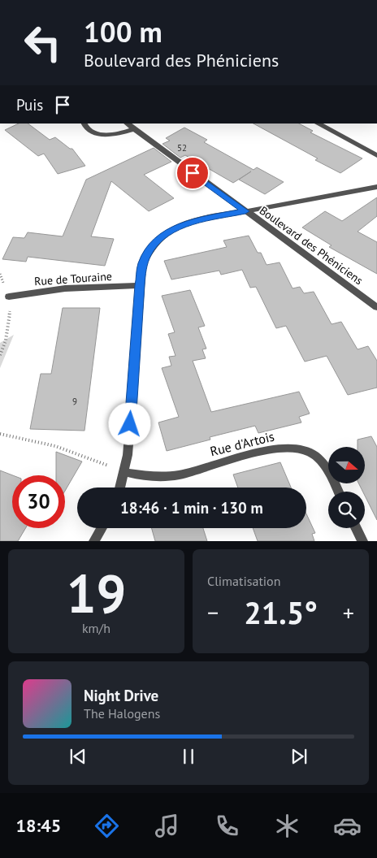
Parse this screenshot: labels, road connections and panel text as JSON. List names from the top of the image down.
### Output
{
  "streets": {
    "street": ["Boulevard des Phéniciens", "Rue de Touraine", "Rue d'Artois"]
  },
  "house_numbers": ["52", "9"],
  "north": "right",
  "page": {
    "turn": ["100 m", "Boulevard des Phéniciens"],
    "then": "Puis",
    "limit": "30",
    "trip": "18:46 · 1 min · 130 m",
    "tile": [
      ["19", "km/h"],
      "Climatisation"
    ],
    "heat": ["−", "21.5°", "+"],
    "song": ["Night Drive", "The Halogens"],
    "tabs": "18:45"
  }
}
